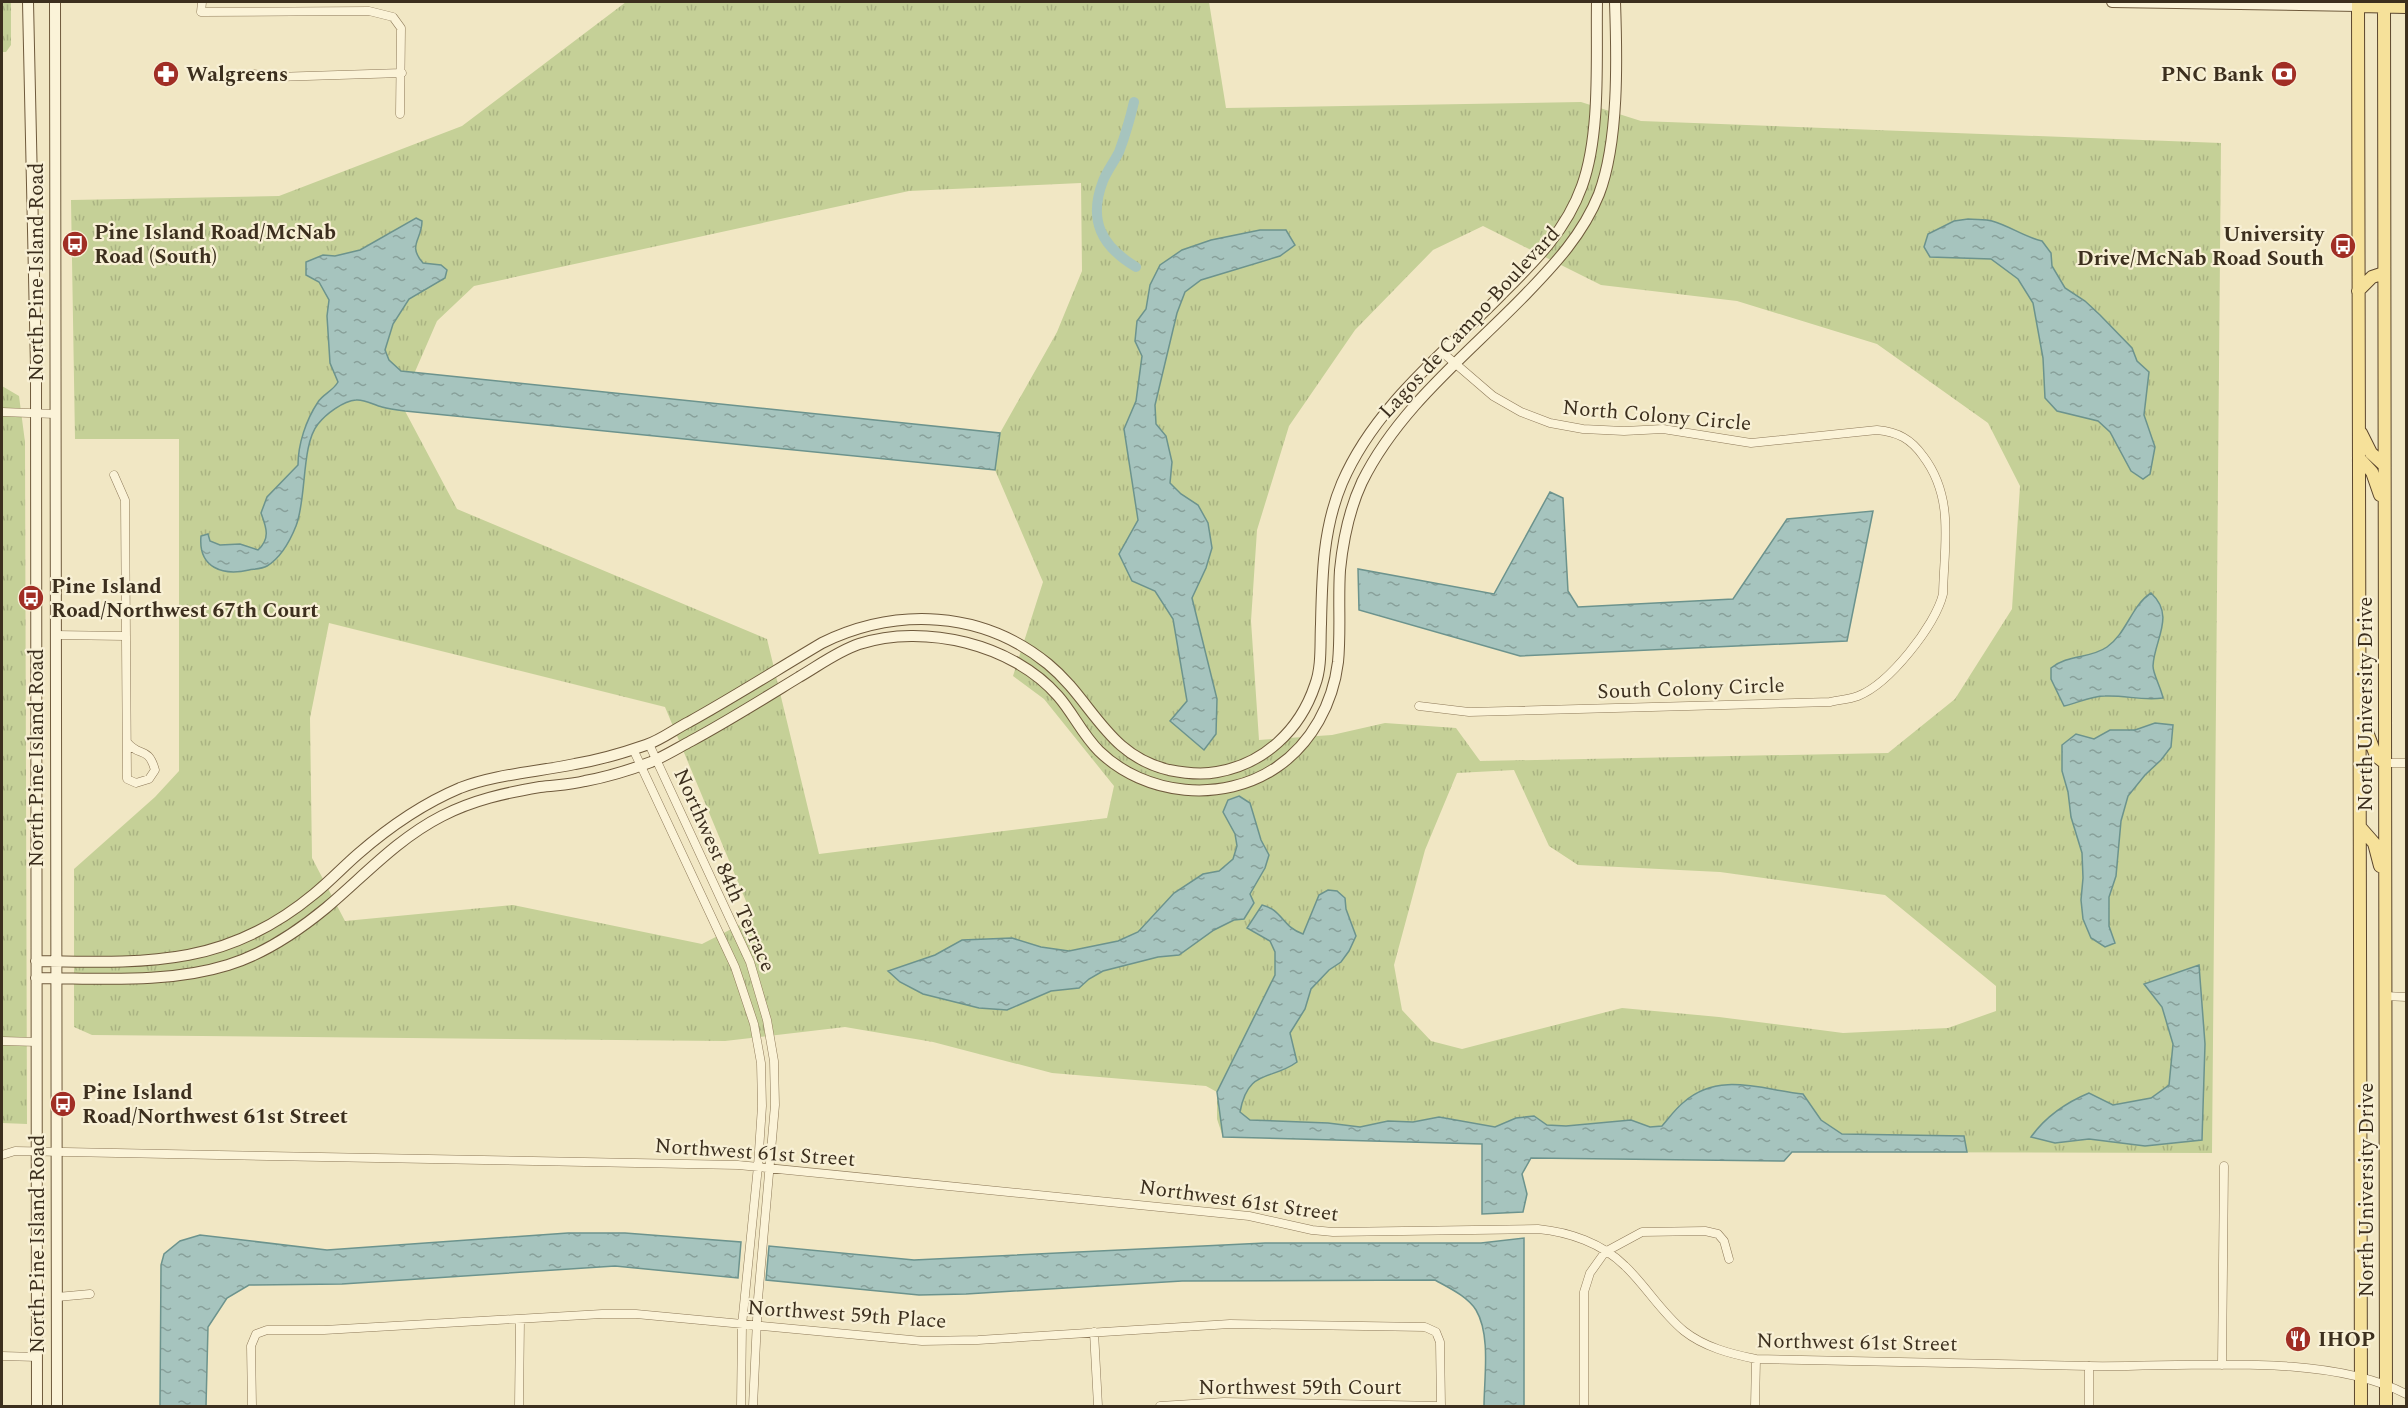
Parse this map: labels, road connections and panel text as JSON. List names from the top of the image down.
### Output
{
  "streets": {
    "main road": ["North University Drive"],
    "street": [
      "North Pine Island Road",
      "Lagos de Campo Boulevard",
      "North Colony Circle",
      "South Colony Circle",
      "Northwest 84th Terrace",
      "Northwest 61st Street",
      "Northwest 59th Place",
      "Northwest 59th Court"
    ]
  },
  "crossings": [
    ["North Pine Island Road", "Lagos de Campo Boulevard"],
    ["North Pine Island Road", "Northwest 61st Street"],
    ["Lagos de Campo Boulevard", "North Colony Circle"],
    ["Lagos de Campo Boulevard", "Northwest 84th Terrace"],
    ["North Colony Circle", "South Colony Circle"],
    ["North University Drive", "Northwest 61st Street"],
    ["Northwest 84th Terrace", "Northwest 61st Street"],
    ["Northwest 84th Terrace", "Northwest 59th Place"],
    ["Northwest 59th Place", "Northwest 59th Court"]
  ],
  "places": {
    "pharmacy": ["Walgreens"],
    "bank": ["PNC Bank"],
    "bus stop": [
      "Pine Island Road/McNab Road (South)",
      "University Drive/McNab Road South",
      "Pine Island Road/Northwest 67th Court",
      "Pine Island Road/Northwest 61st Street"
    ],
    "restaurant": ["IHOP"]
  }
}
